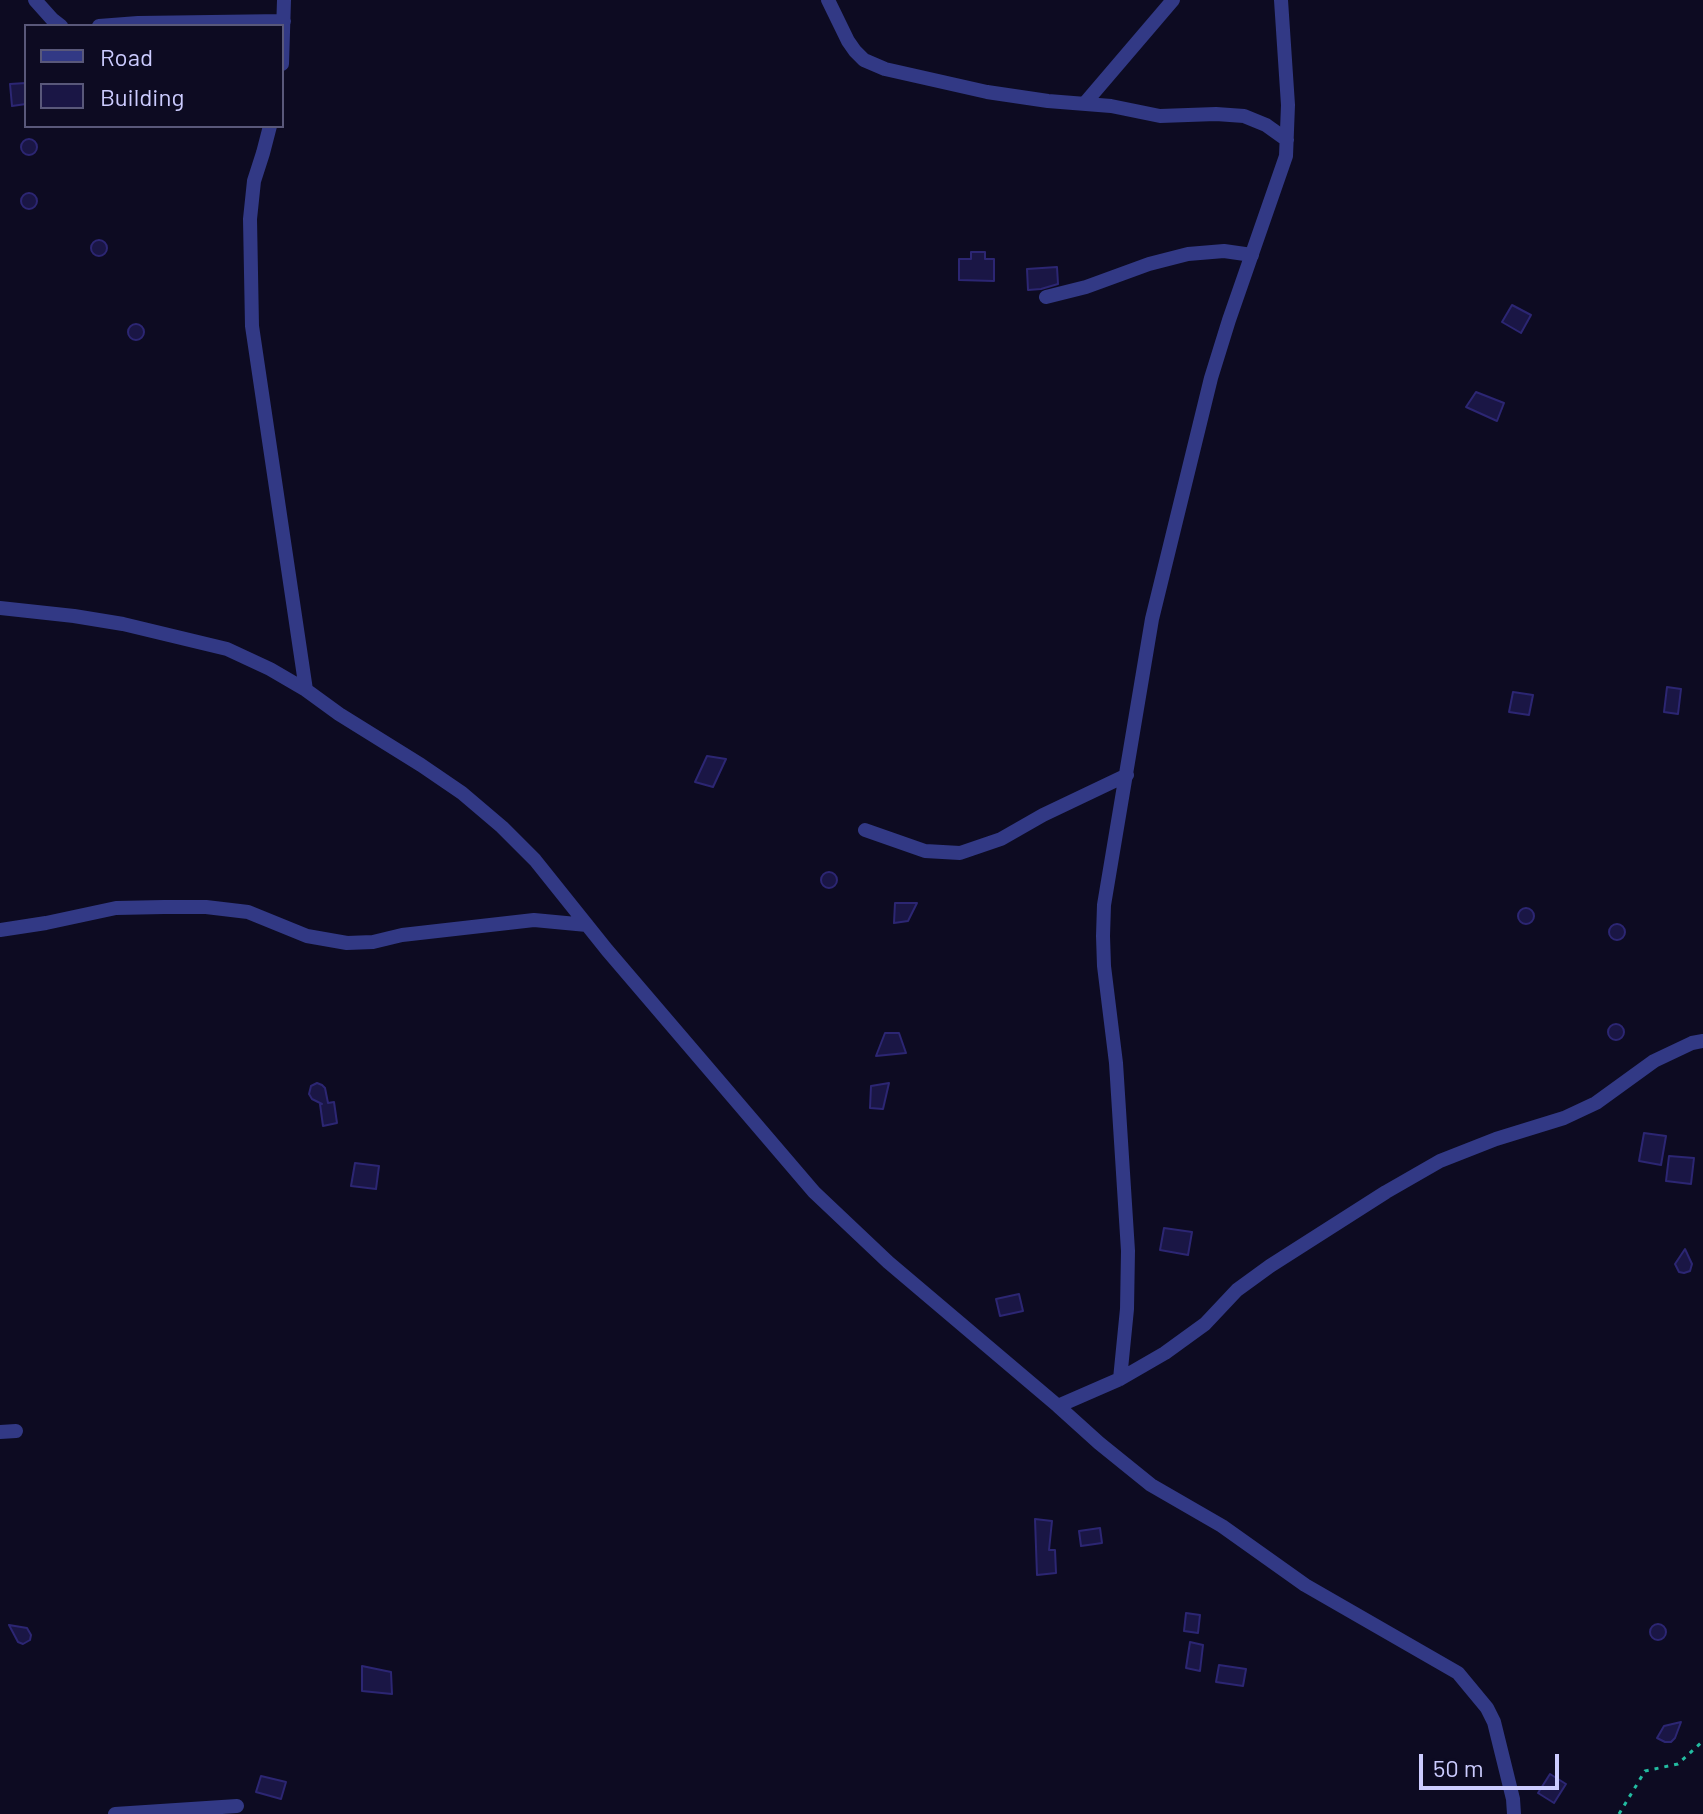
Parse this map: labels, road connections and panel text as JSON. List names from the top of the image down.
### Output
{
  "legend": ["Road", "Building"],
  "scale_bar": "50 m"
}
